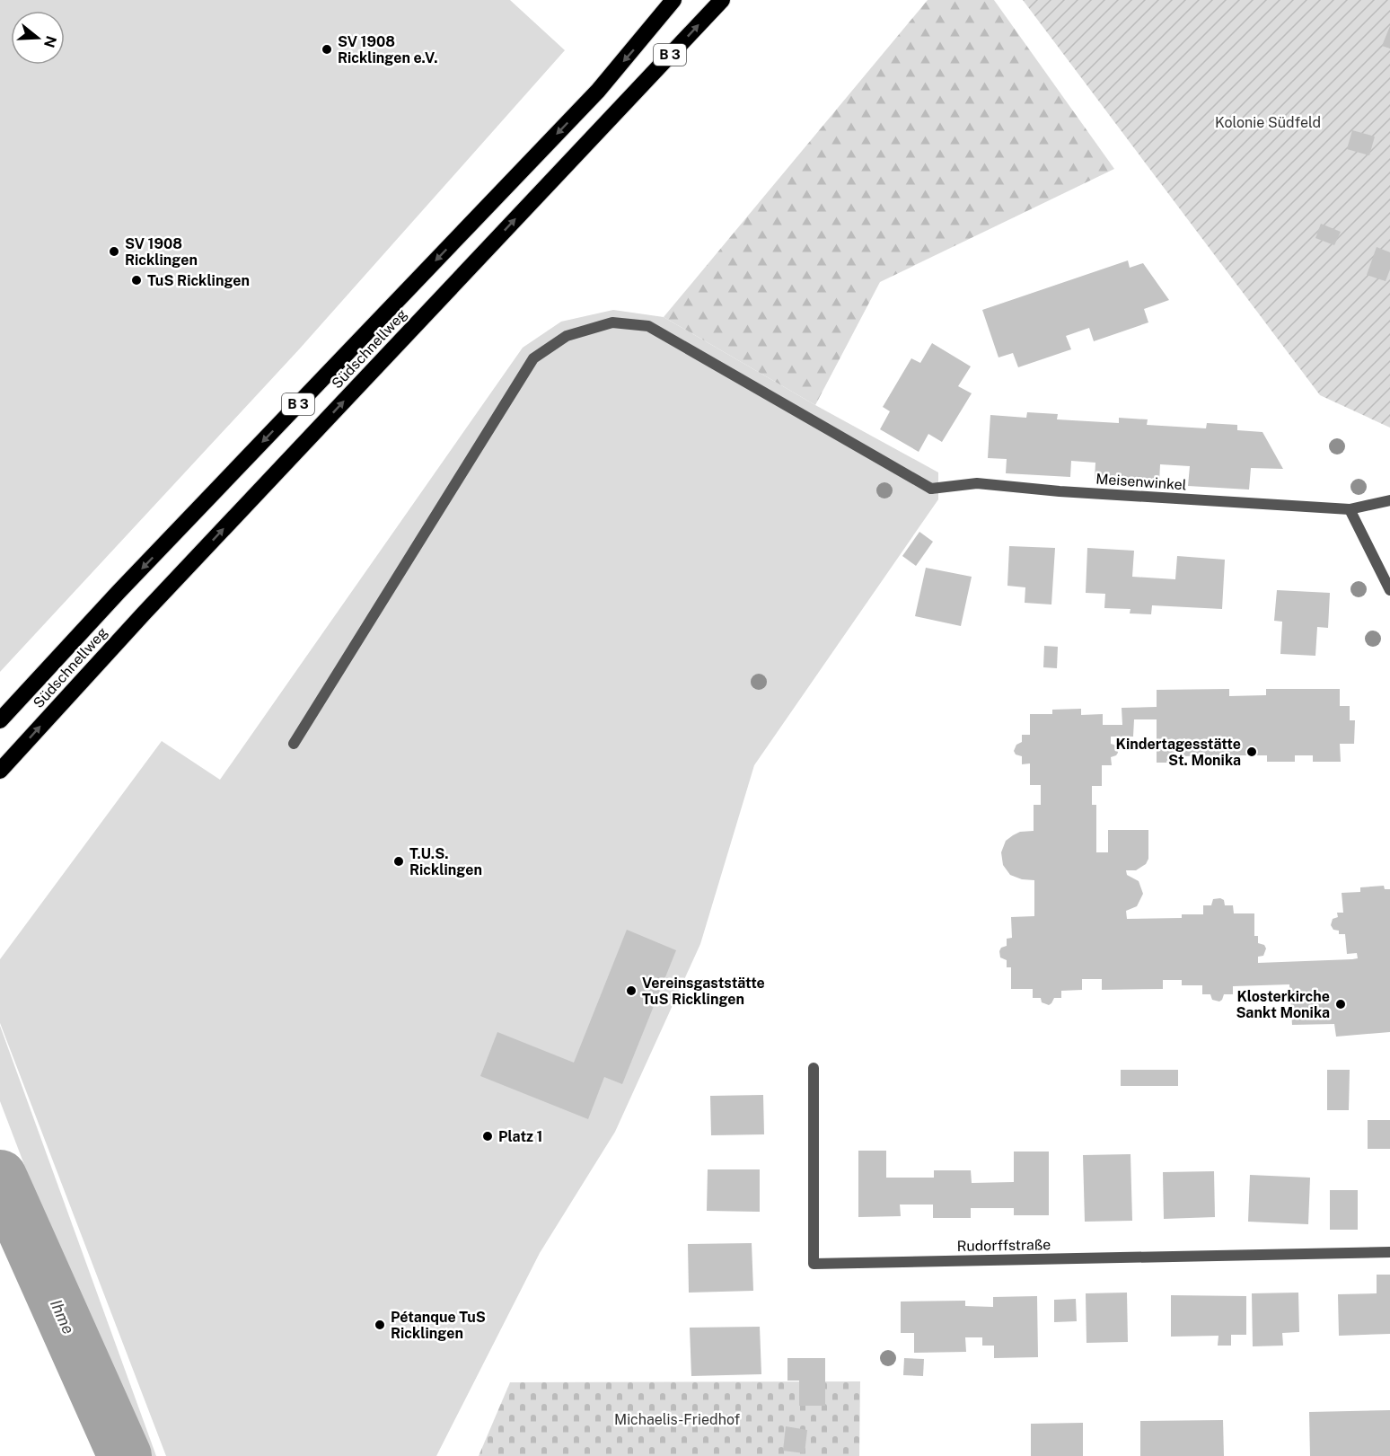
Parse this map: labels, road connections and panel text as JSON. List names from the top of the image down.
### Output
{
  "streets": {
    "highway": ["B 3", "Südschnellweg"],
    "street": ["Meisenwinkel", "Rudorffstraße"]
  },
  "water": ["Ihme"],
  "parks": ["Kolonie Südfeld", "Michaelis-Friedhof"],
  "places": [
    "SV 1908 Ricklingen e.V.",
    "SV 1908 Ricklingen",
    "TuS Ricklingen",
    "Kindertagesstätte St. Monika",
    "T.U.S. Ricklingen",
    "Vereinsgaststätte TuS Ricklingen",
    "Klosterkirche Sankt Monika",
    "Platz 1",
    "Pétanque TuS Ricklingen"
  ],
  "north": "right"
}
